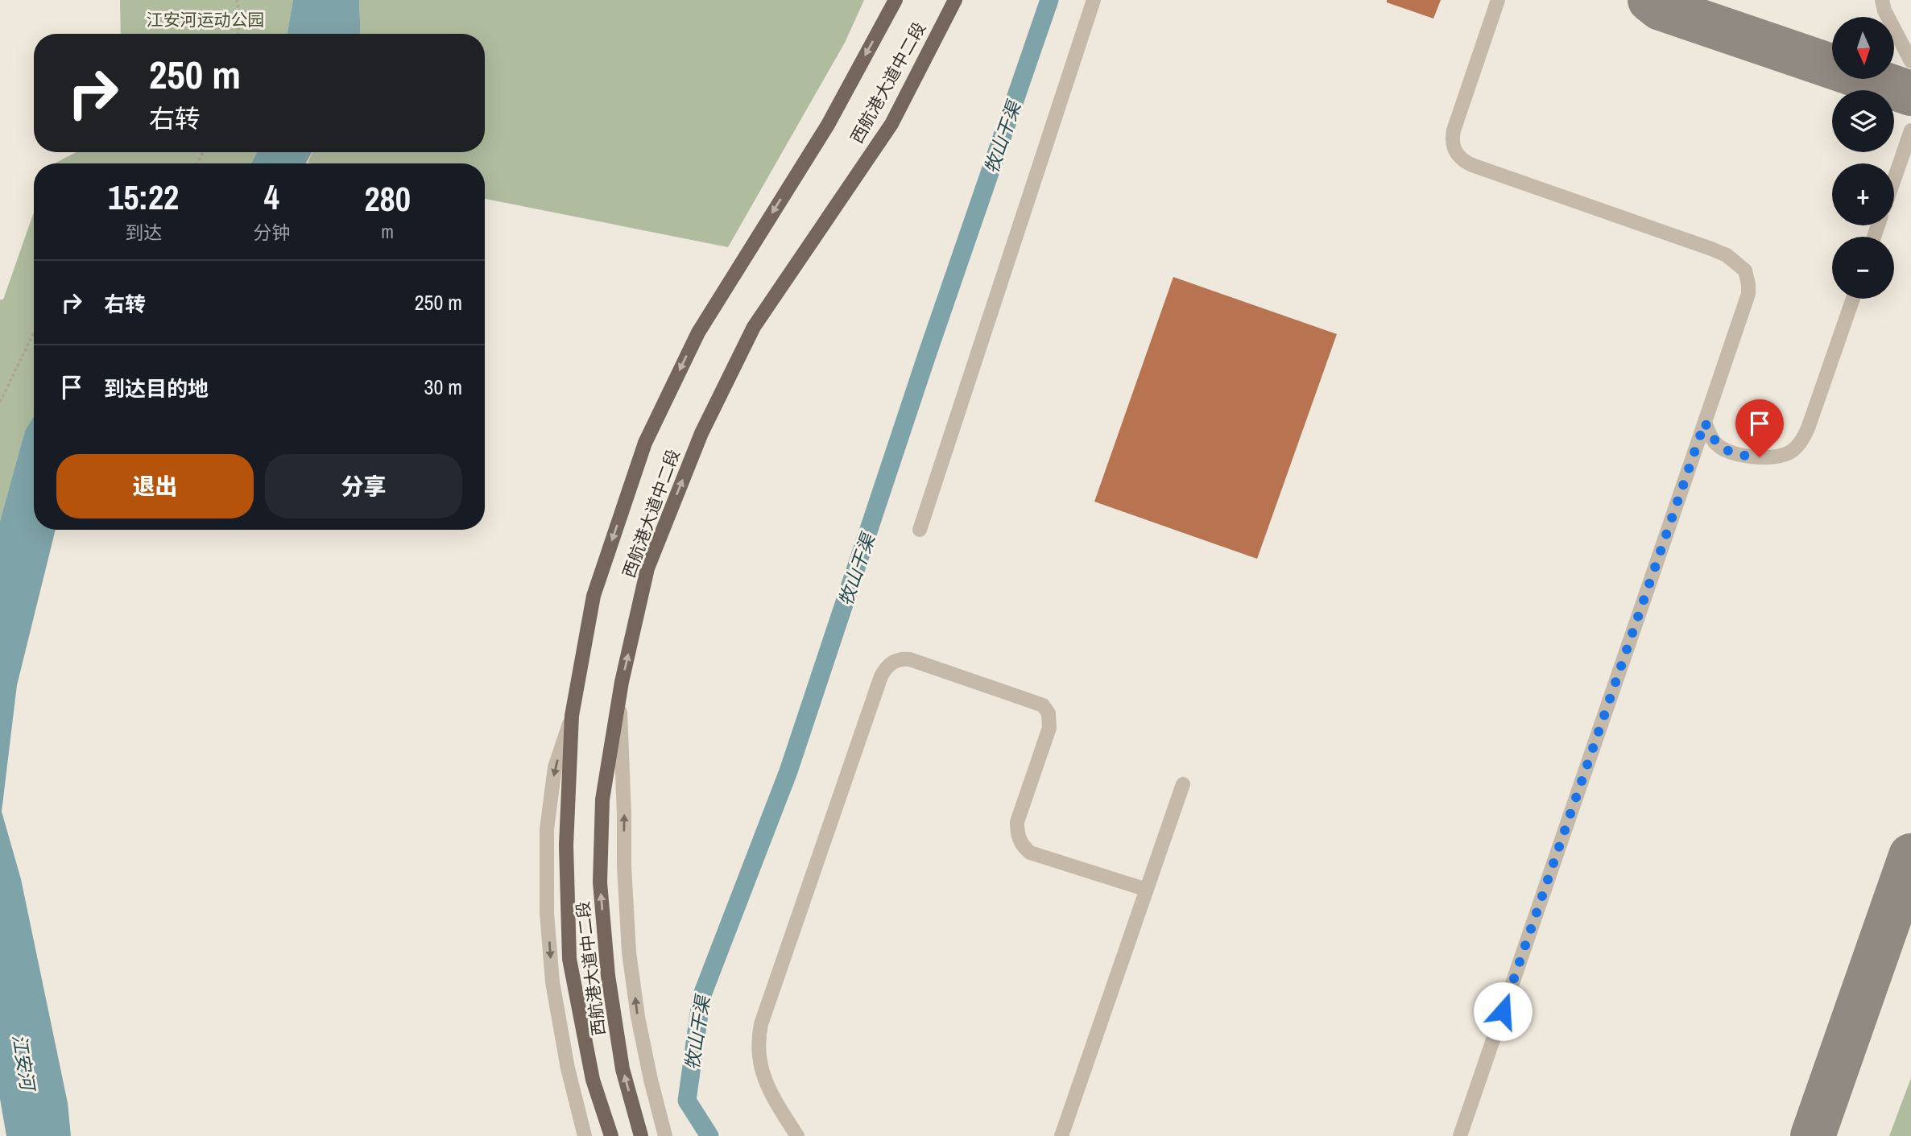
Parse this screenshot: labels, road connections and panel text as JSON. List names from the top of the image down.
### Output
{
  "streets": {
    "main road": ["西航港大道中二段"]
  },
  "water": ["牧山干渠", "江安河"],
  "parks": ["江安河运动公园"],
  "north": "bottom",
  "page": {
    "map_buttons": ["+", "−"],
    "turn": ["250 m", "右转"],
    "eta": [
      "15:22",
      "到达",
      "4",
      "分钟",
      "280",
      "m"
    ],
    "list": [
      {
        "name": "右转",
        "value": "250 m"
      },
      {
        "name": "到达目的地",
        "value": "30 m"
      }
    ],
    "buttons": ["退出", "分享"]
  }
}
